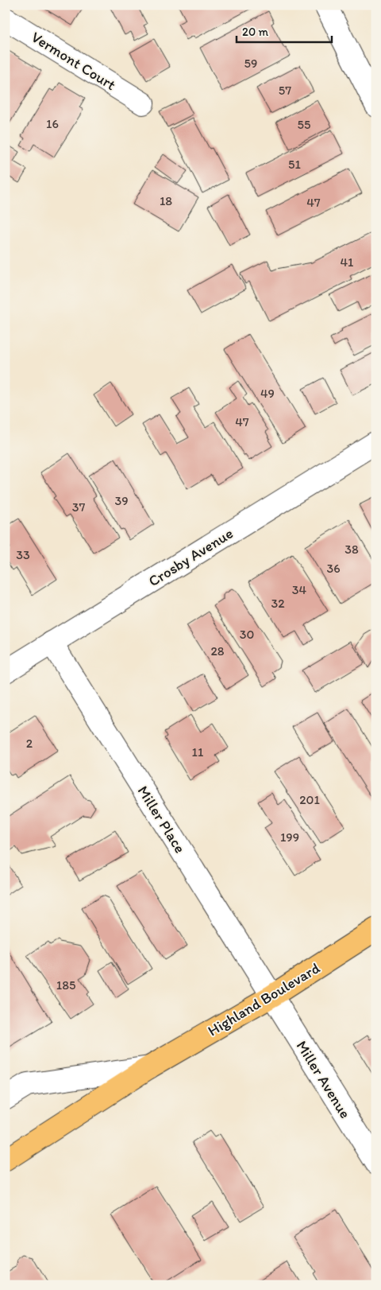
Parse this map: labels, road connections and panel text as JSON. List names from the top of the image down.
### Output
{
  "streets": {
    "main road": ["Highland Boulevard"],
    "street": [
      "Vermont Court",
      "Crosby Avenue",
      "Miller Place",
      "Miller Avenue"
    ]
  },
  "crossings": [
    ["Crosby Avenue", "Miller Place"],
    ["Miller Place", "Highland Boulevard"],
    ["Miller Place", "Miller Avenue"],
    ["Highland Boulevard", "Miller Avenue"]
  ],
  "house_numbers": [
    "59",
    "57",
    "16",
    "55",
    "51",
    "18",
    "47",
    "41",
    "49",
    "47",
    "39",
    "37",
    "38",
    "33",
    "36",
    "34",
    "32",
    "30",
    "28",
    "2",
    "11",
    "201",
    "199",
    "185"
  ],
  "scale_bar": "20 m"
}
